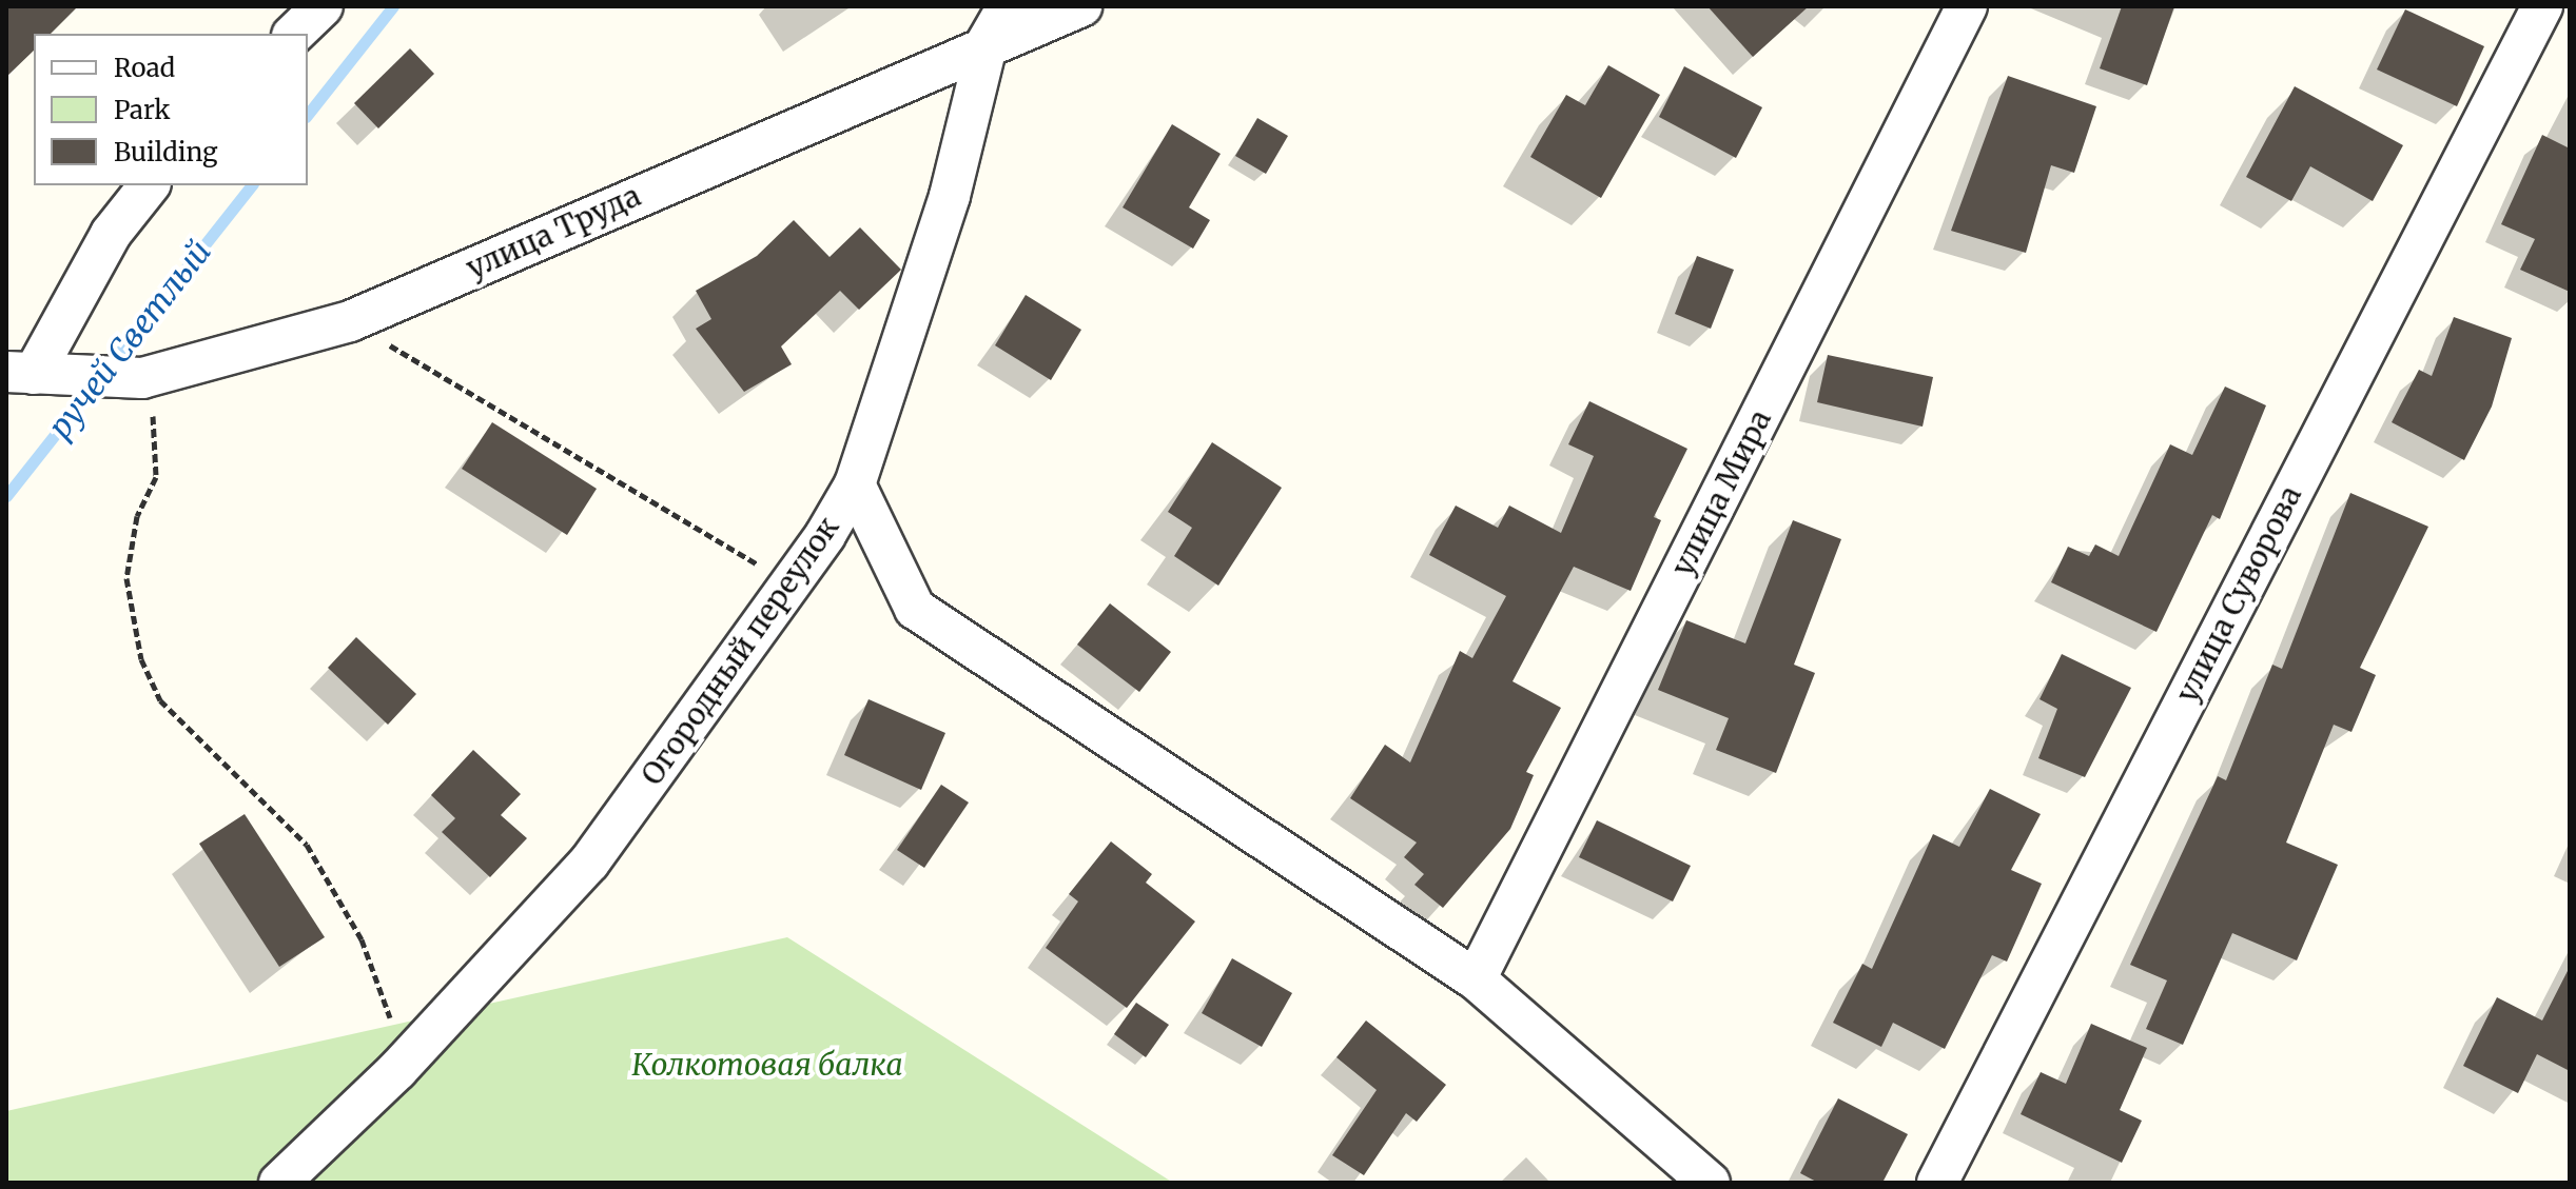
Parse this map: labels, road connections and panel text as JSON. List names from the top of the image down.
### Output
{
  "streets": {
    "street": [
      "улица Труда",
      "улица Мира",
      "улица Суворова",
      "Огородный переулок"
    ]
  },
  "crossings": [
    ["улица Труда", "Огородный переулок"]
  ],
  "water": ["ручей Светлый"],
  "parks": ["Колкотовая балка"],
  "legend": ["Road", "Park", "Building"]
}
